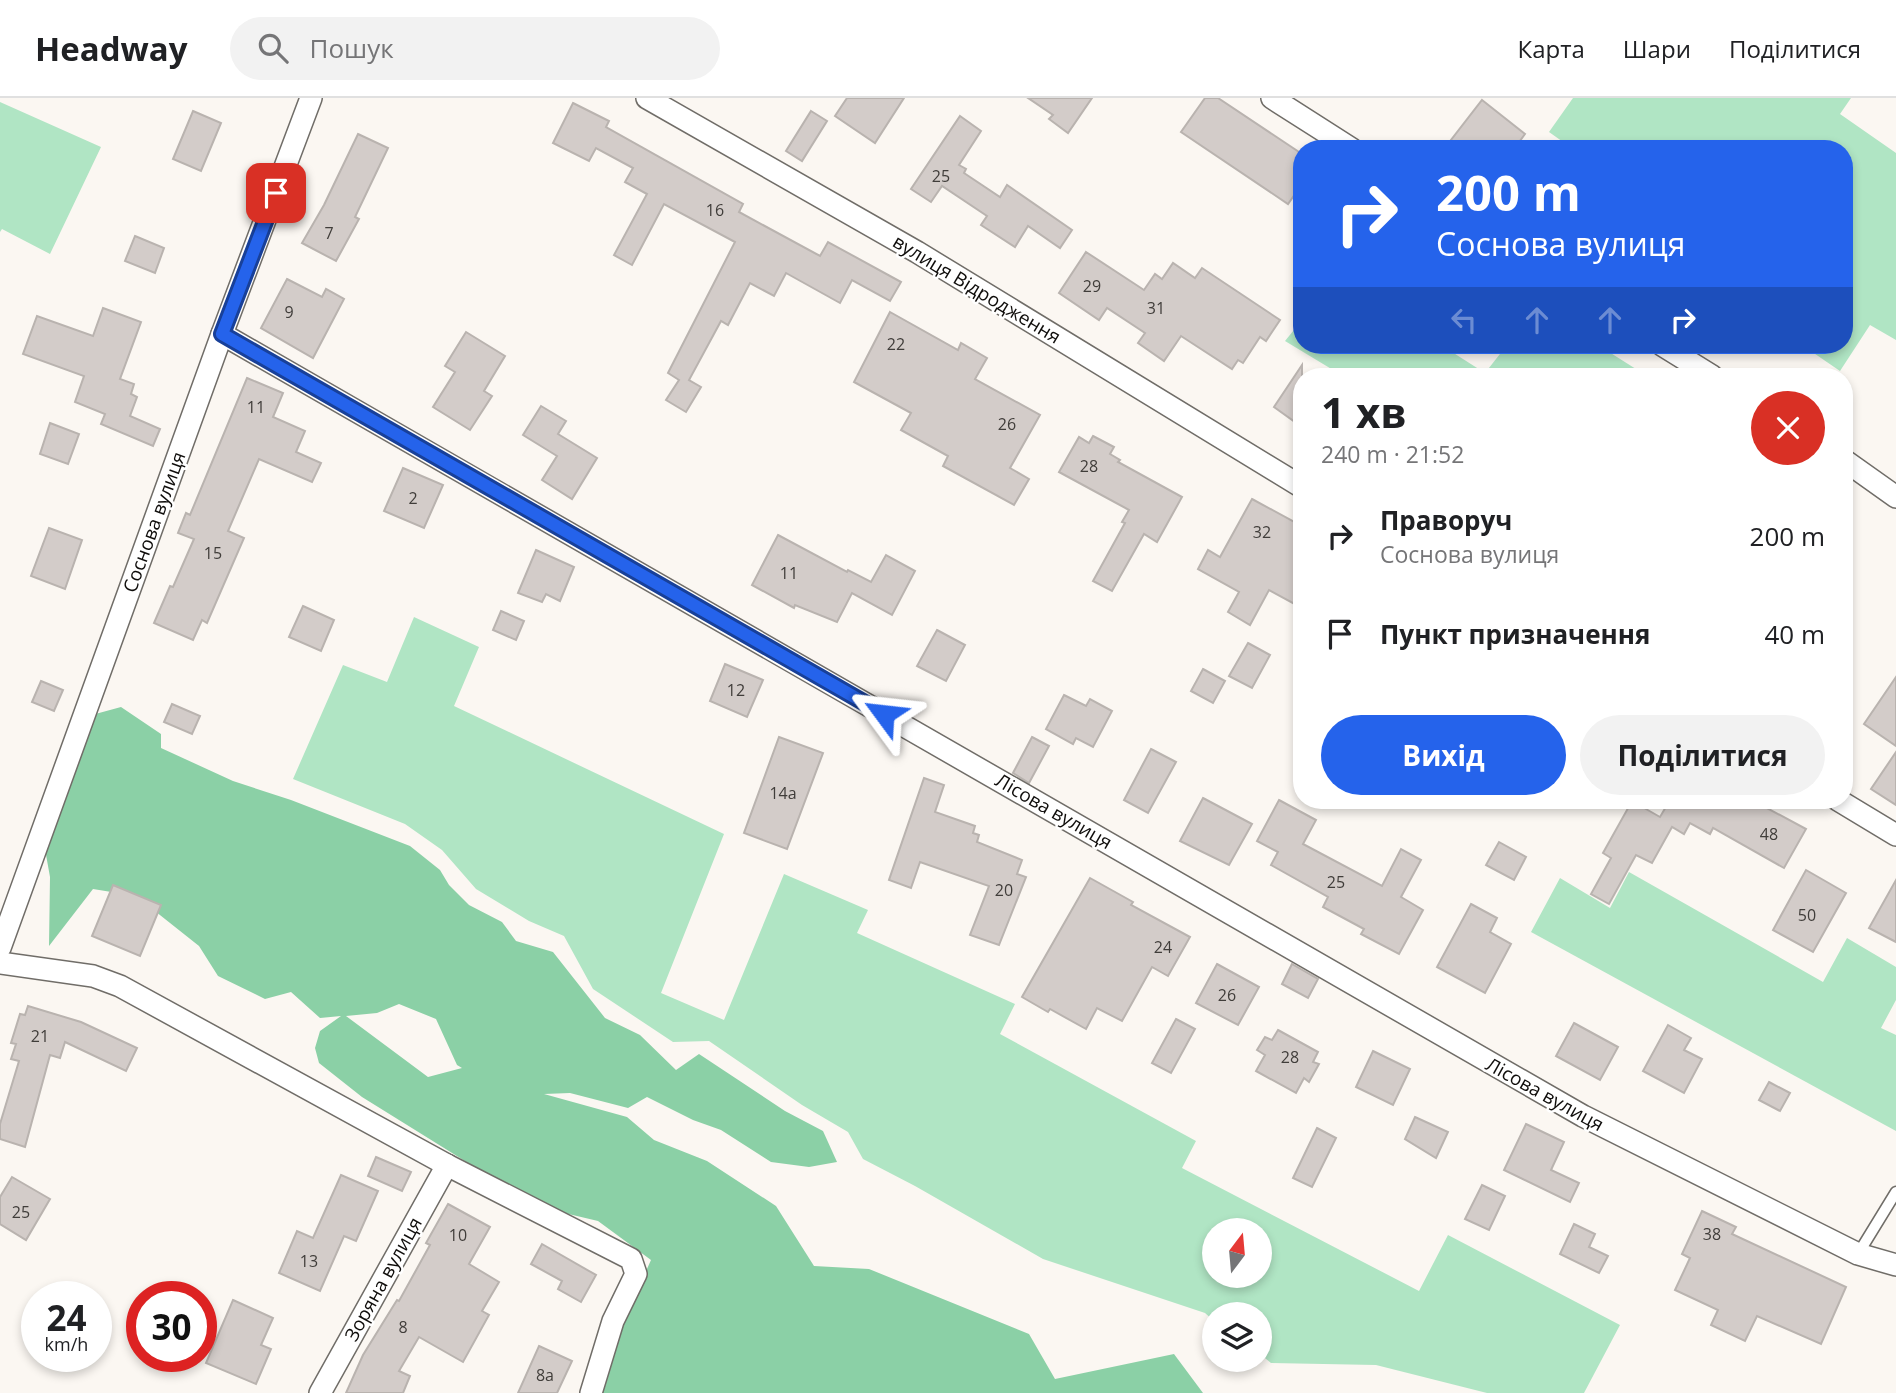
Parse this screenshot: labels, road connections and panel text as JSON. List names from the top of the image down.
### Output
{
  "streets": {
    "street": [
      "вулиця Відродження",
      "Соснова вулиця",
      "Лісова вулиця",
      "Зоряна вулиця"
    ]
  },
  "crossings": [
    ["Соснова вулиця", "Лісова вулиця"]
  ],
  "house_numbers": [
    "25",
    "16",
    "7",
    "29",
    "31",
    "9",
    "22",
    "11",
    "26",
    "28",
    "2",
    "32",
    "15",
    "11",
    "12",
    "14а",
    "48",
    "25",
    "20",
    "50",
    "24",
    "26",
    "21",
    "28",
    "25",
    "38",
    "10",
    "13",
    "8",
    "8а"
  ],
  "north": "top",
  "page": {
    "header": "Headway",
    "search": "Пошук",
    "nav": ["Карта", "Шари", "Поділитися"],
    "turn": ["200 m", "Соснова вулиця"],
    "heading": ["1 хв", "240 m · 21:52"],
    "list": [
      {
        "name": "Праворуч",
        "note": "Соснова вулиця",
        "value": "200 m"
      },
      {
        "name": "Пункт призначення",
        "value": "40 m"
      }
    ],
    "buttons": ["Вихід", "Поділитися"],
    "speed": "24 km/h",
    "limit": "30"
  }
}
